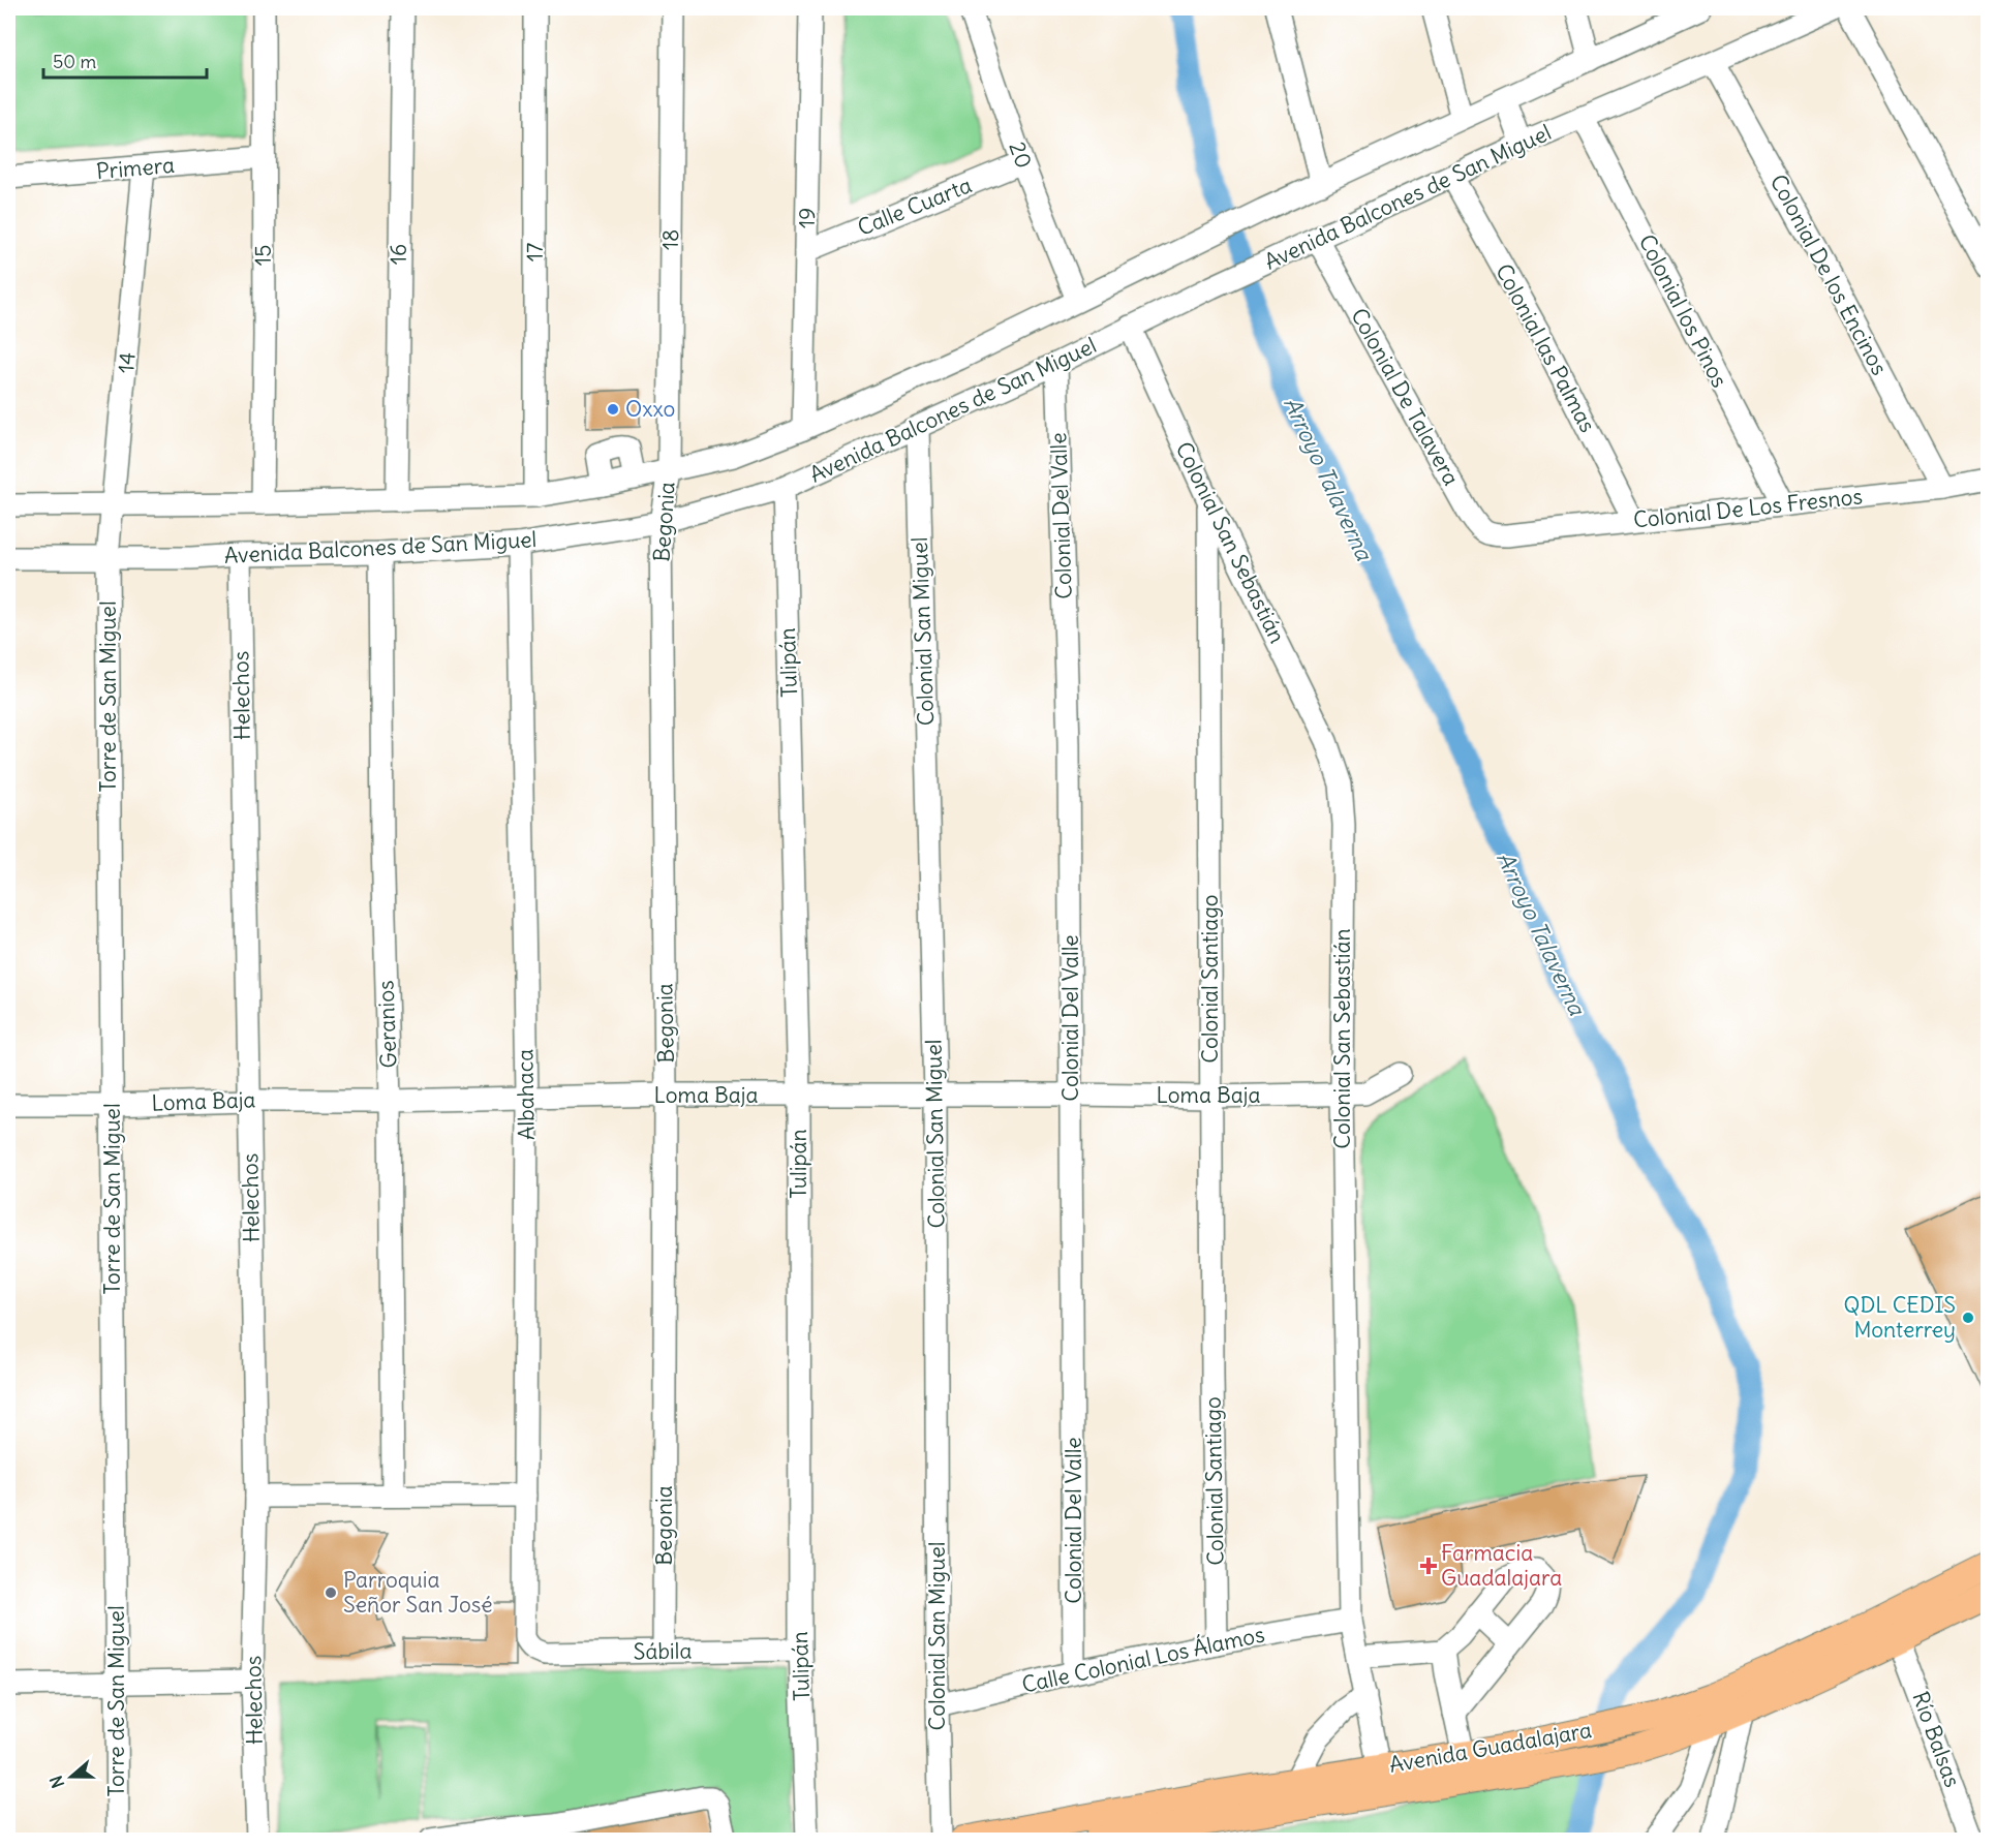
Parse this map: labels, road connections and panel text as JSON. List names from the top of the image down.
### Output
{
  "streets": {
    "main road": ["Avenida Guadalajara"],
    "street": [
      "20",
      "Primera",
      "Avenida Balcones de San Miguel",
      "Calle Cuarta",
      "19",
      "18",
      "17",
      "16",
      "15",
      "Colonial De los Encinos",
      "Colonial los Pinos",
      "Colonial las Palmas",
      "14",
      "Colonial De Talavera",
      "Colonial De Los Fresnos",
      "Colonial Del Valle",
      "Begonia",
      "Colonial San Sebastián",
      "Colonial San Miguel",
      "Tulipán",
      "Helechos",
      "Torre de San Miguel",
      "Colonial Santiago",
      "Geranios",
      "Albahaca",
      "Loma Baja",
      "Sábila",
      "Calle Colonial Los Álamos",
      "Río Balsas"
    ]
  },
  "crossings": [
    ["20", "Avenida Balcones de San Miguel"],
    ["20", "Calle Cuarta"],
    ["Primera", "15"],
    ["Primera", "14"],
    ["Avenida Balcones de San Miguel", "19"],
    ["Avenida Balcones de San Miguel", "18"],
    ["Avenida Balcones de San Miguel", "17"],
    ["Avenida Balcones de San Miguel", "16"],
    ["Avenida Balcones de San Miguel", "15"],
    ["Avenida Balcones de San Miguel", "Colonial De los Encinos"],
    ["Avenida Balcones de San Miguel", "Colonial los Pinos"],
    ["Avenida Balcones de San Miguel", "Colonial las Palmas"],
    ["Avenida Balcones de San Miguel", "14"],
    ["Avenida Balcones de San Miguel", "Colonial De Talavera"],
    ["Avenida Balcones de San Miguel", "Colonial Del Valle"],
    ["Avenida Balcones de San Miguel", "Begonia"],
    ["Avenida Balcones de San Miguel", "Colonial San Sebastián"],
    ["Avenida Balcones de San Miguel", "Colonial San Miguel"],
    ["Avenida Balcones de San Miguel", "Tulipán"],
    ["Avenida Balcones de San Miguel", "Helechos"],
    ["Avenida Balcones de San Miguel", "Torre de San Miguel"],
    ["Avenida Balcones de San Miguel", "Geranios"],
    ["Avenida Balcones de San Miguel", "Albahaca"],
    ["Calle Cuarta", "19"],
    ["18", "Begonia"],
    ["Colonial De los Encinos", "Colonial De Los Fresnos"],
    ["Colonial los Pinos", "Colonial De Los Fresnos"],
    ["Colonial las Palmas", "Colonial De Los Fresnos"],
    ["14", "Torre de San Miguel"],
    ["Colonial De Talavera", "Colonial De Los Fresnos"],
    ["Colonial Del Valle", "Loma Baja"],
    ["Colonial Del Valle", "Calle Colonial Los Álamos"],
    ["Begonia", "Loma Baja"],
    ["Begonia", "Sábila"],
    ["Colonial San Sebastián", "Colonial Santiago"],
    ["Colonial San Sebastián", "Loma Baja"],
    ["Colonial San Sebastián", "Calle Colonial Los Álamos"],
    ["Colonial San Sebastián", "Avenida Guadalajara"],
    ["Colonial San Miguel", "Loma Baja"],
    ["Colonial San Miguel", "Calle Colonial Los Álamos"],
    ["Tulipán", "Loma Baja"],
    ["Tulipán", "Sábila"],
    ["Helechos", "Loma Baja"],
    ["Torre de San Miguel", "Loma Baja"],
    ["Colonial Santiago", "Loma Baja"],
    ["Colonial Santiago", "Calle Colonial Los Álamos"],
    ["Geranios", "Loma Baja"],
    ["Albahaca", "Loma Baja"],
    ["Albahaca", "Sábila"],
    ["Río Balsas", "Avenida Guadalajara"]
  ],
  "water": ["Arroyo Talaverna"],
  "places": {
    "other": ["Oxxo", "QDL CEDIS Monterrey", "Parroquia Señor San José"],
    "health": ["Farmacia Guadalajara"]
  },
  "scale_bar": "50 m",
  "north": "left"
}
